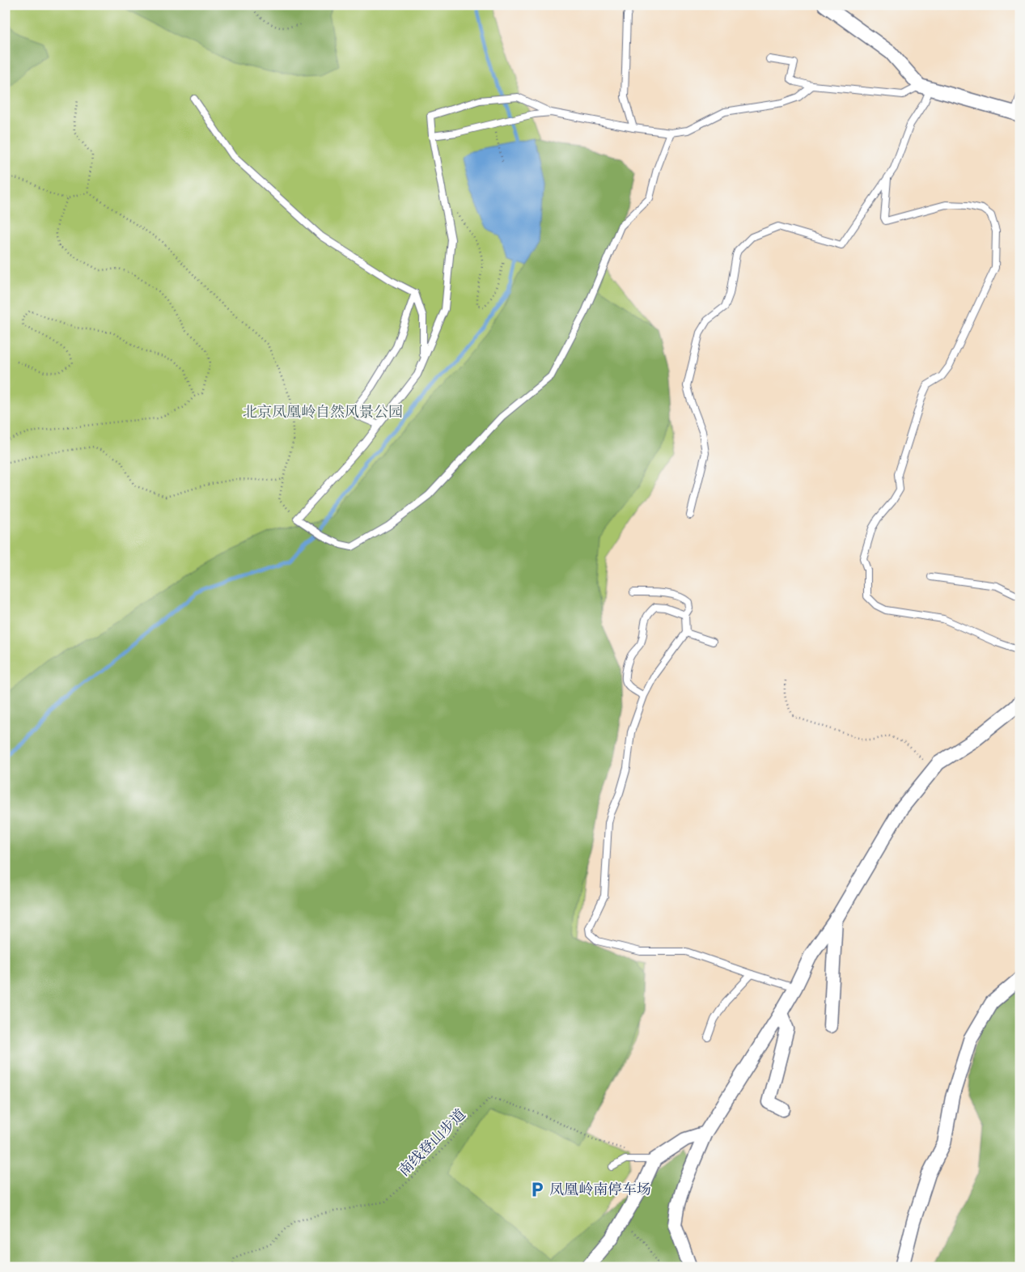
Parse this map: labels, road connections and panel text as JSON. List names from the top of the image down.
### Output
{
  "streets": {
    "path": ["南线登山步道"]
  },
  "parks": ["北京凤凰岭自然风景公园"],
  "places": {
    "parking": ["凤凰岭南停车场"]
  }
}
